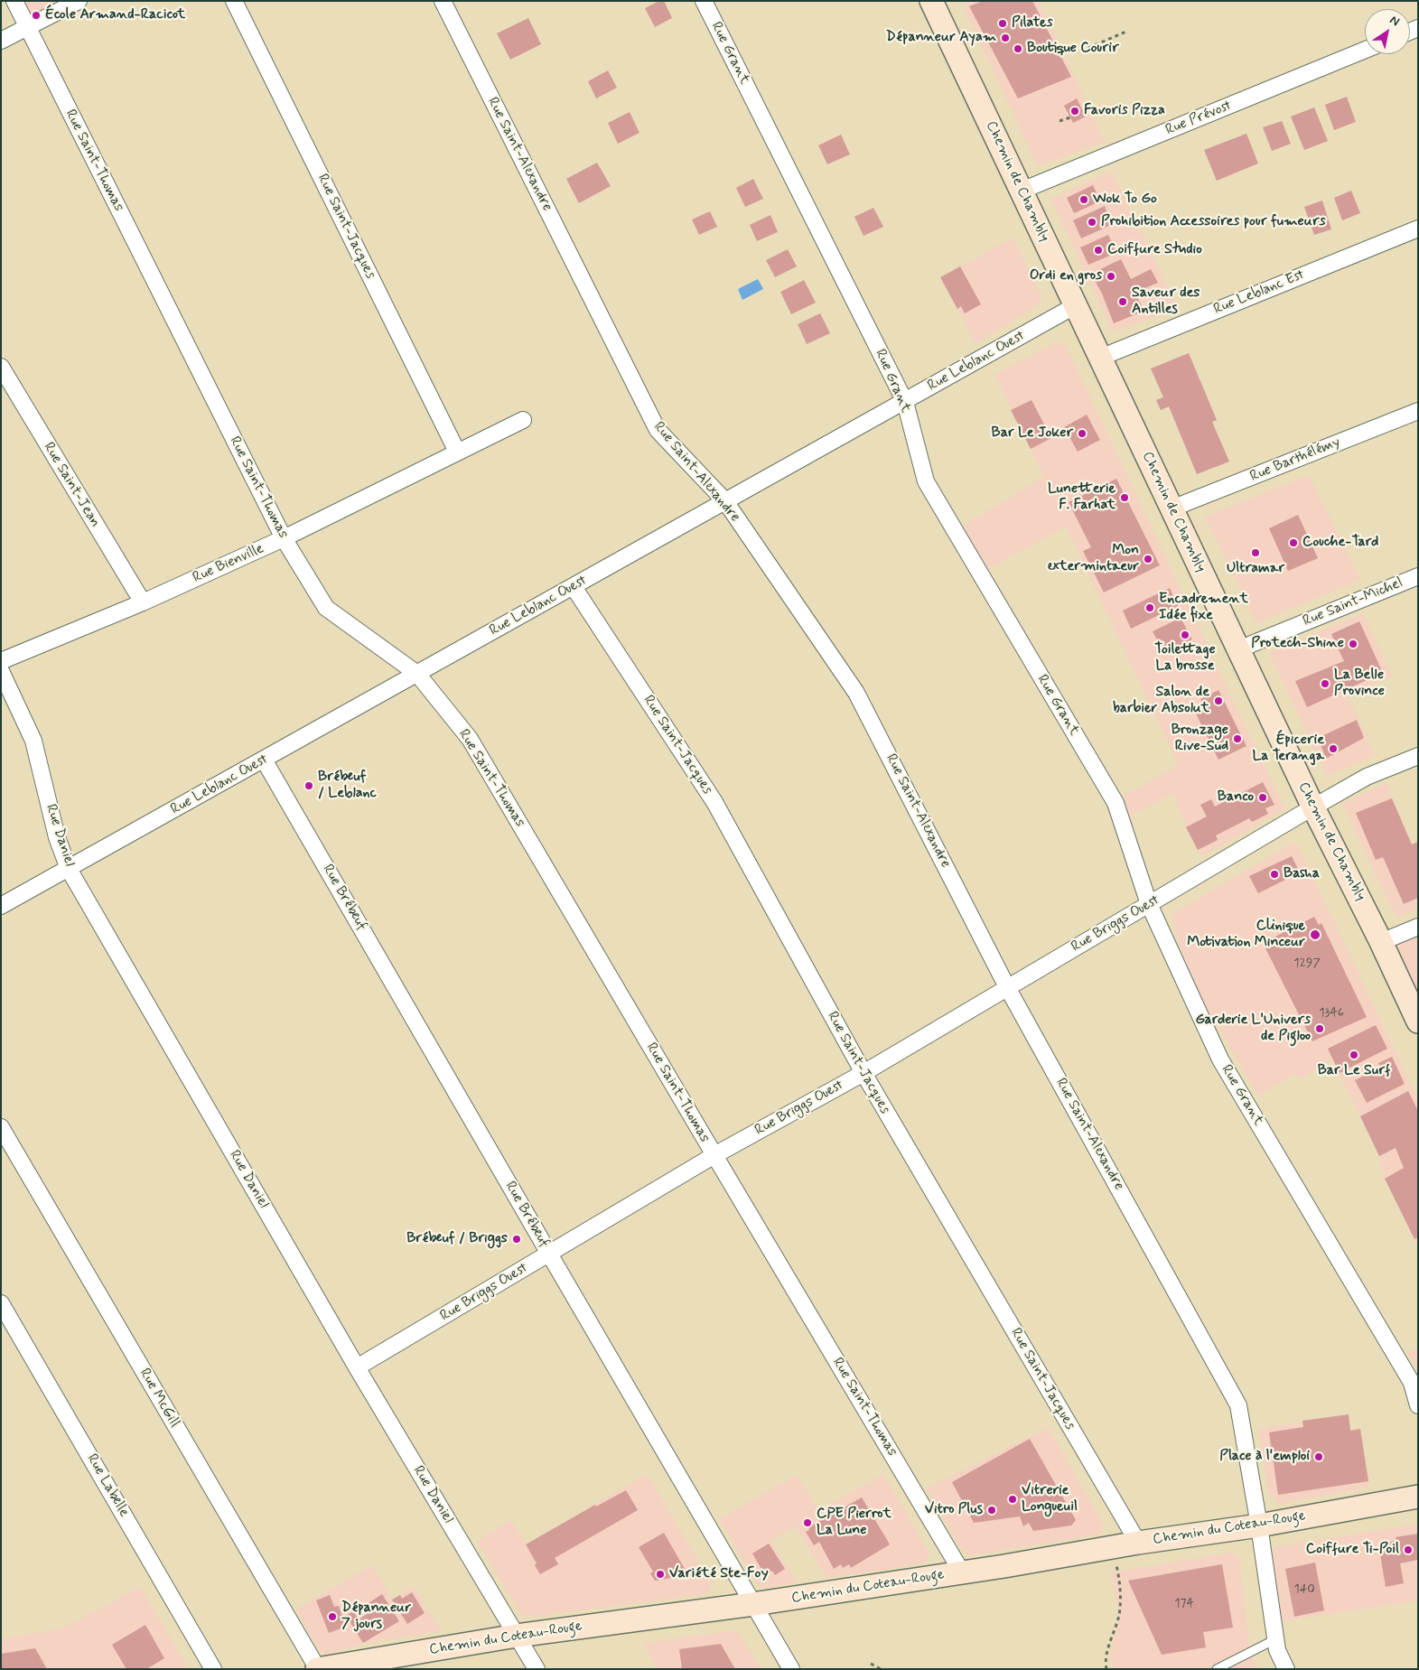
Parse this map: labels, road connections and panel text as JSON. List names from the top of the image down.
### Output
{
  "streets": {
    "main road": ["Chemin de Chambly", "Chemin du Coteau-Rouge"],
    "street": [
      "Rue Grant",
      "Rue Prévost",
      "Rue Saint-Alexandre",
      "Rue Saint-Thomas",
      "Rue Saint-Jacques",
      "Rue Leblanc Est",
      "Rue Leblanc Ouest",
      "Rue Barthélémy",
      "Rue Saint-Jean",
      "Rue Bienville",
      "Rue Saint-Michel",
      "Rue Daniel",
      "Rue Brébeuf",
      "Rue Briggs Ouest",
      "Rue McGill",
      "Rue Labelle"
    ]
  },
  "crossings": [
    ["Rue Grant", "Rue Leblanc Ouest"],
    ["Rue Grant", "Rue Briggs Ouest"],
    ["Rue Prévost", "Chemin de Chambly"],
    ["Rue Saint-Alexandre", "Rue Leblanc Ouest"],
    ["Rue Saint-Alexandre", "Rue Briggs Ouest"],
    ["Rue Saint-Alexandre", "Chemin du Coteau-Rouge"],
    ["Rue Saint-Thomas", "Rue Leblanc Ouest"],
    ["Rue Saint-Thomas", "Rue Bienville"],
    ["Rue Saint-Thomas", "Rue Briggs Ouest"],
    ["Rue Saint-Thomas", "Chemin du Coteau-Rouge"],
    ["Chemin de Chambly", "Rue Leblanc Est"],
    ["Chemin de Chambly", "Rue Leblanc Ouest"],
    ["Chemin de Chambly", "Rue Barthélémy"],
    ["Chemin de Chambly", "Rue Saint-Michel"],
    ["Chemin de Chambly", "Rue Briggs Ouest"],
    ["Rue Saint-Jacques", "Rue Leblanc Ouest"],
    ["Rue Saint-Jacques", "Rue Bienville"],
    ["Rue Saint-Jacques", "Rue Briggs Ouest"],
    ["Rue Saint-Jacques", "Chemin du Coteau-Rouge"],
    ["Rue Leblanc Ouest", "Rue Daniel"],
    ["Rue Leblanc Ouest", "Rue Brébeuf"],
    ["Rue Saint-Jean", "Rue Bienville"],
    ["Rue Daniel", "Rue Briggs Ouest"],
    ["Rue Daniel", "Chemin du Coteau-Rouge"],
    ["Rue Brébeuf", "Rue Briggs Ouest"],
    ["Rue Brébeuf", "Chemin du Coteau-Rouge"],
    ["Rue McGill", "Chemin du Coteau-Rouge"]
  ],
  "places": [
    "École Armand-Racicot",
    "Pilates",
    "Dépanneur Ayam",
    "Boutique Courir",
    "Favoris Pizza",
    "Wok To Go",
    "Prohibition Accessoires pour fumeurs",
    "Coiffure Studio",
    "Ordi en gros",
    "Saveur des Antilles",
    "Bar Le Joker",
    "Lunetterie F. Farhat",
    "Couche-Tard",
    "Ultramar",
    "Mon extermintaeur",
    "Encadrement Idée fixe",
    "Toilettage La brosse",
    "Protech-Shine",
    "La Belle Province",
    "Salon de barbier Absolut",
    "Bronzage Rive-Sud",
    "Épicerie La Teranga",
    "Brébeuf / Leblanc",
    "Banco",
    "Basha",
    "Clinique Motivation Minceur",
    "Garderie L'Univers de Pigloo",
    "Bar Le Surf",
    "Brébeuf / Briggs",
    "Place à l'emploi",
    "Vitrerie Longueuil",
    "Vitro Plus",
    "CPE Pierrot La Lune",
    "Coiffure Ti-Poil",
    "Variété Ste-Foy",
    "Dépanneur 7 jours"
  ],
  "house_numbers": [
    "1297",
    "1346",
    "140",
    "174"
  ],
  "north": "top right"
}
